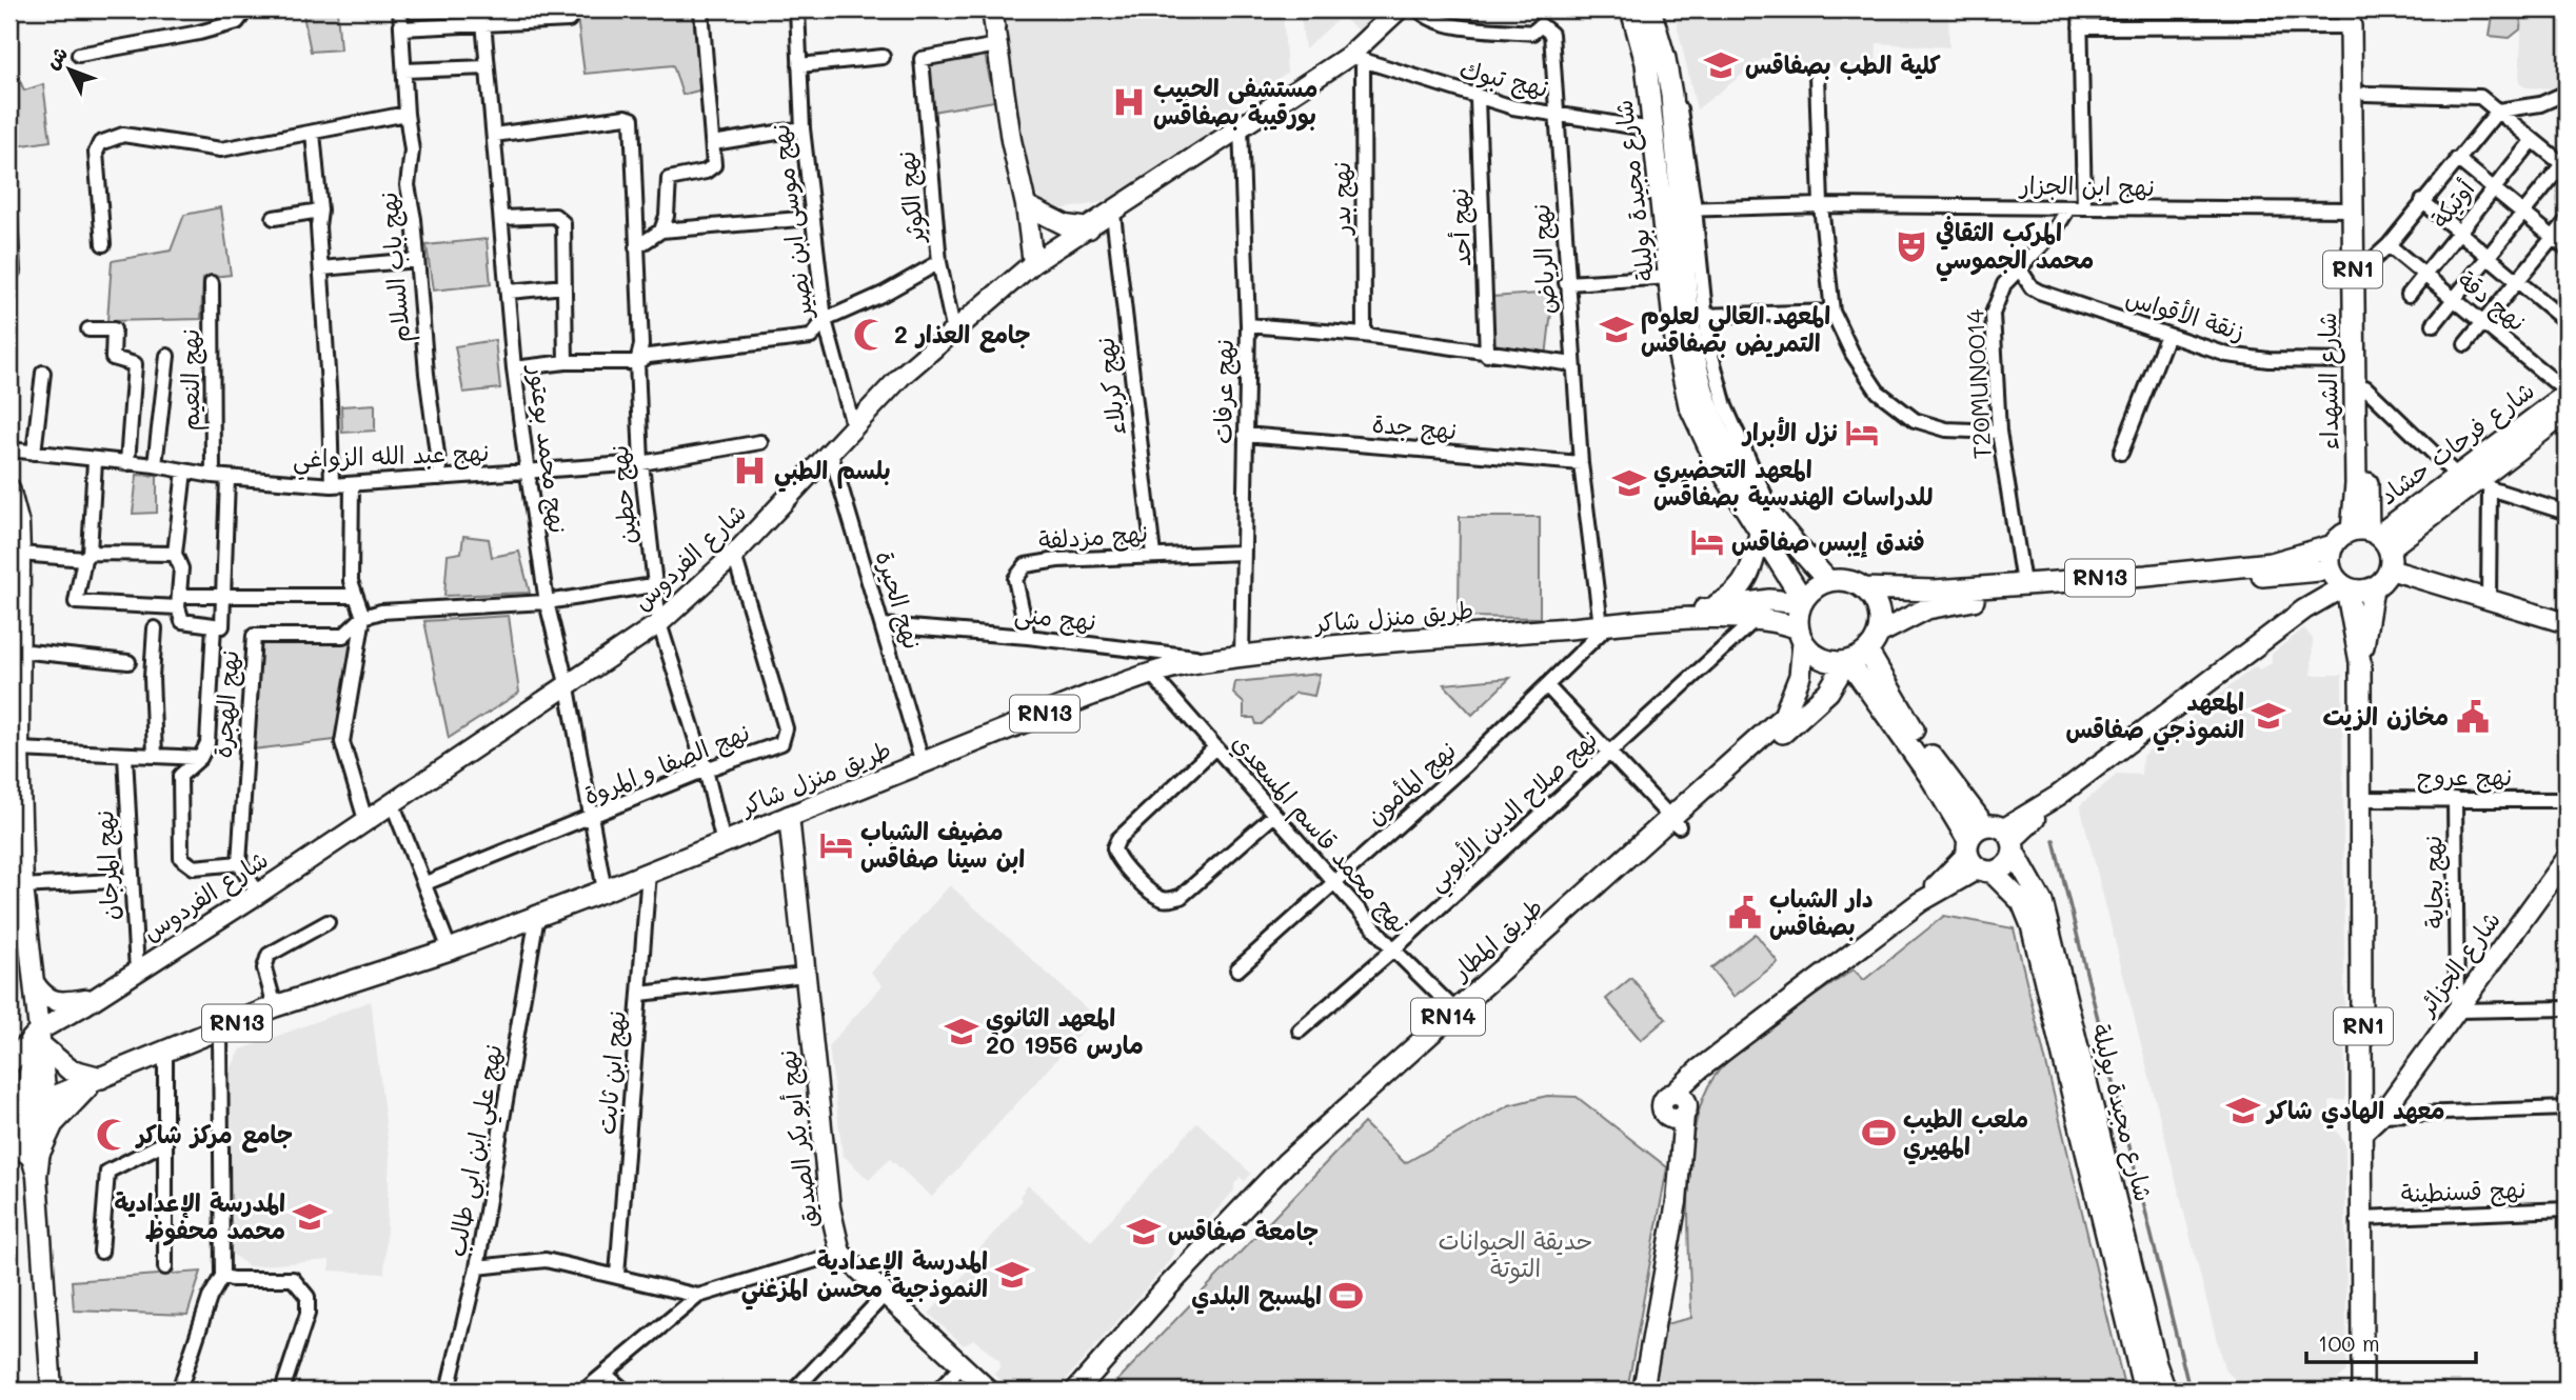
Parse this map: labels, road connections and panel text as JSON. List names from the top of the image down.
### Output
{
  "streets": {
    "main road": [
      "شارع مجيدة بوليلة",
      "RN1",
      "شارع الشهداء",
      "RN13",
      "طريق منزل شاكر",
      "طريق المطار",
      "RN14"
    ],
    "street": [
      "نهج تبوك",
      "نهج ابن الجزار",
      "نهج الكوثر",
      "نهج بدر",
      "أوتيكة",
      "نهج موسى ابن نصير",
      "نهج أحد",
      "نهج الرياض",
      "نهج باب السلام",
      "نهج دقة",
      "زنقة الأقواس",
      "نهج النعيم",
      "T20MUN0014",
      "نهج كربلاء",
      "نهج عرفات",
      "نهج جدة",
      "شارع فرحات حشاد",
      "نهج محمد بوعتور",
      "نهج عبد الله الزواغي",
      "نهج حطين",
      "نهج مزدلفة",
      "شارع الفردوس",
      "نهج الحيرة",
      "نهج منى",
      "نهج الهجرة",
      "نهج الصفا و المروة",
      "نهج عروج",
      "نهج المأمون",
      "نهج صلاح الدين الأيوبي",
      "نهج محمد قاسم المسعدي",
      "نهج المرجان",
      "نهج بجاية",
      "شارع الجزائر",
      "نهج ابن ثابت",
      "نهج أبو بكر الصديق",
      "نهج علي ابن ابي طالب",
      "نهج قسنطينة"
    ]
  },
  "crossings": [
    ["نهج تبوك", "شارع مجيدة بوليلة"],
    ["نهج تبوك", "نهج بدر"],
    ["نهج تبوك", "نهج أحد"],
    ["نهج تبوك", "نهج الرياض"],
    ["نهج تبوك", "شارع الفردوس"],
    ["نهج ابن الجزار", "شارع مجيدة بوليلة"],
    ["نهج ابن الجزار", "شارع الشهداء"],
    ["نهج ابن الجزار", "T20MUN0014"],
    ["شارع مجيدة بوليلة", "RN13"],
    ["شارع مجيدة بوليلة", "طريق منزل شاكر"],
    ["شارع مجيدة بوليلة", "طريق المطار"],
    ["نهج الكوثر", "شارع الفردوس"],
    ["نهج بدر", "شارع الفردوس"],
    ["أوتيكة", "نهج دقة"],
    ["نهج موسى ابن نصير", "شارع الفردوس"],
    ["نهج الرياض", "نهج جدة"],
    ["نهج الرياض", "طريق منزل شاكر"],
    ["نهج الرياض", "نهج المأمون"],
    ["نهج باب السلام", "نهج عبد الله الزواغي"],
    ["RN1", "شارع الشهداء"],
    ["RN1", "شارع فرحات حشاد"],
    ["RN1", "RN13"],
    ["RN1", "نهج عروج"],
    ["RN1", "شارع الجزائر"],
    ["RN1", "نهج قسنطينة"],
    ["نهج دقة", "شارع فرحات حشاد"],
    ["زنقة الأقواس", "شارع الشهداء"],
    ["زنقة الأقواس", "T20MUN0014"],
    ["نهج النعيم", "نهج عبد الله الزواغي"],
    ["شارع الشهداء", "شارع فرحات حشاد"],
    ["شارع الشهداء", "RN13"],
    ["T20MUN0014", "RN13"],
    ["نهج كربلاء", "نهج مزدلفة"],
    ["نهج كربلاء", "شارع الفردوس"],
    ["نهج عرفات", "نهج جدة"],
    ["نهج عرفات", "نهج مزدلفة"],
    ["نهج عرفات", "شارع الفردوس"],
    ["نهج عرفات", "طريق منزل شاكر"],
    ["نهج عرفات", "نهج منى"],
    ["شارع فرحات حشاد", "RN13"],
    ["نهج محمد بوعتور", "نهج عبد الله الزواغي"],
    ["نهج محمد بوعتور", "نهج حطين"],
    ["نهج محمد بوعتور", "شارع الفردوس"],
    ["نهج محمد بوعتور", "طريق منزل شاكر"],
    ["نهج محمد بوعتور", "نهج الهجرة"],
    ["نهج محمد بوعتور", "نهج الصفا و المروة"],
    ["نهج عبد الله الزواغي", "نهج حطين"],
    ["نهج حطين", "شارع الفردوس"],
    ["نهج حطين", "طريق منزل شاكر"],
    ["نهج حطين", "نهج الهجرة"],
    ["نهج حطين", "نهج الصفا و المروة"],
    ["نهج مزدلفة", "نهج منى"],
    ["شارع الفردوس", "نهج الحيرة"],
    ["شارع الفردوس", "نهج الصفا و المروة"],
    ["شارع الفردوس", "نهج المرجان"],
    ["RN13", "طريق منزل شاكر"],
    ["RN13", "طريق المطار"],
    ["نهج الحيرة", "طريق منزل شاكر"],
    ["نهج الحيرة", "نهج منى"],
    ["طريق منزل شاكر", "نهج منى"],
    ["طريق منزل شاكر", "نهج المأمون"],
    ["طريق منزل شاكر", "نهج صلاح الدين الأيوبي"],
    ["طريق منزل شاكر", "نهج محمد قاسم المسعدي"],
    ["طريق منزل شاكر", "طريق المطار"],
    ["طريق منزل شاكر", "نهج ابن ثابت"],
    ["طريق منزل شاكر", "نهج أبو بكر الصديق"],
    ["طريق منزل شاكر", "نهج علي ابن ابي طالب"],
    ["نهج عروج", "نهج بجاية"],
    ["نهج المأمون", "نهج محمد قاسم المسعدي"],
    ["نهج صلاح الدين الأيوبي", "نهج محمد قاسم المسعدي"],
    ["نهج محمد قاسم المسعدي", "طريق المطار"],
    ["نهج بجاية", "شارع الجزائر"]
  ],
  "parks": ["حديقة الحيوانات التوتة"],
  "places": {
    "school or university": [
      "كلية الطب بصفاقس",
      "المعهد العالي لعلوم التمريض بصفاقس",
      "المعهد التحضيري للدراسات الهندسية بصفاقس",
      "المعهد النموذجي صفاقس",
      "المعهد الثانوي 20 مارس 1956",
      "معهد الهادي شاكر",
      "المدرسة الإعدادية محمد محفوظ",
      "جامعة صفاقس",
      "المدرسة الإعدادية النموذجية محسن المزغني"
    ],
    "hospital": ["مستشفى الحبيب بورقيبة بصفاقس", "بلسم الطبي"],
    "theatre": ["المركب الثقافي محمد الجموسي"],
    "mosque": ["جامع العذار 2", "جامع مركز شاكر"],
    "hotel": ["نزل الأبرار", "فندق إيبس صفاقس", "مضيف الشباب ابن سينا صفاقس"],
    "public building": ["مخازن الزيت", "دار الشباب بصفاقس"],
    "sports": ["ملعب الطيب المهيري", "المسبح البلدي"]
  },
  "scale_bar": "100 m",
  "north": "top left"
}
